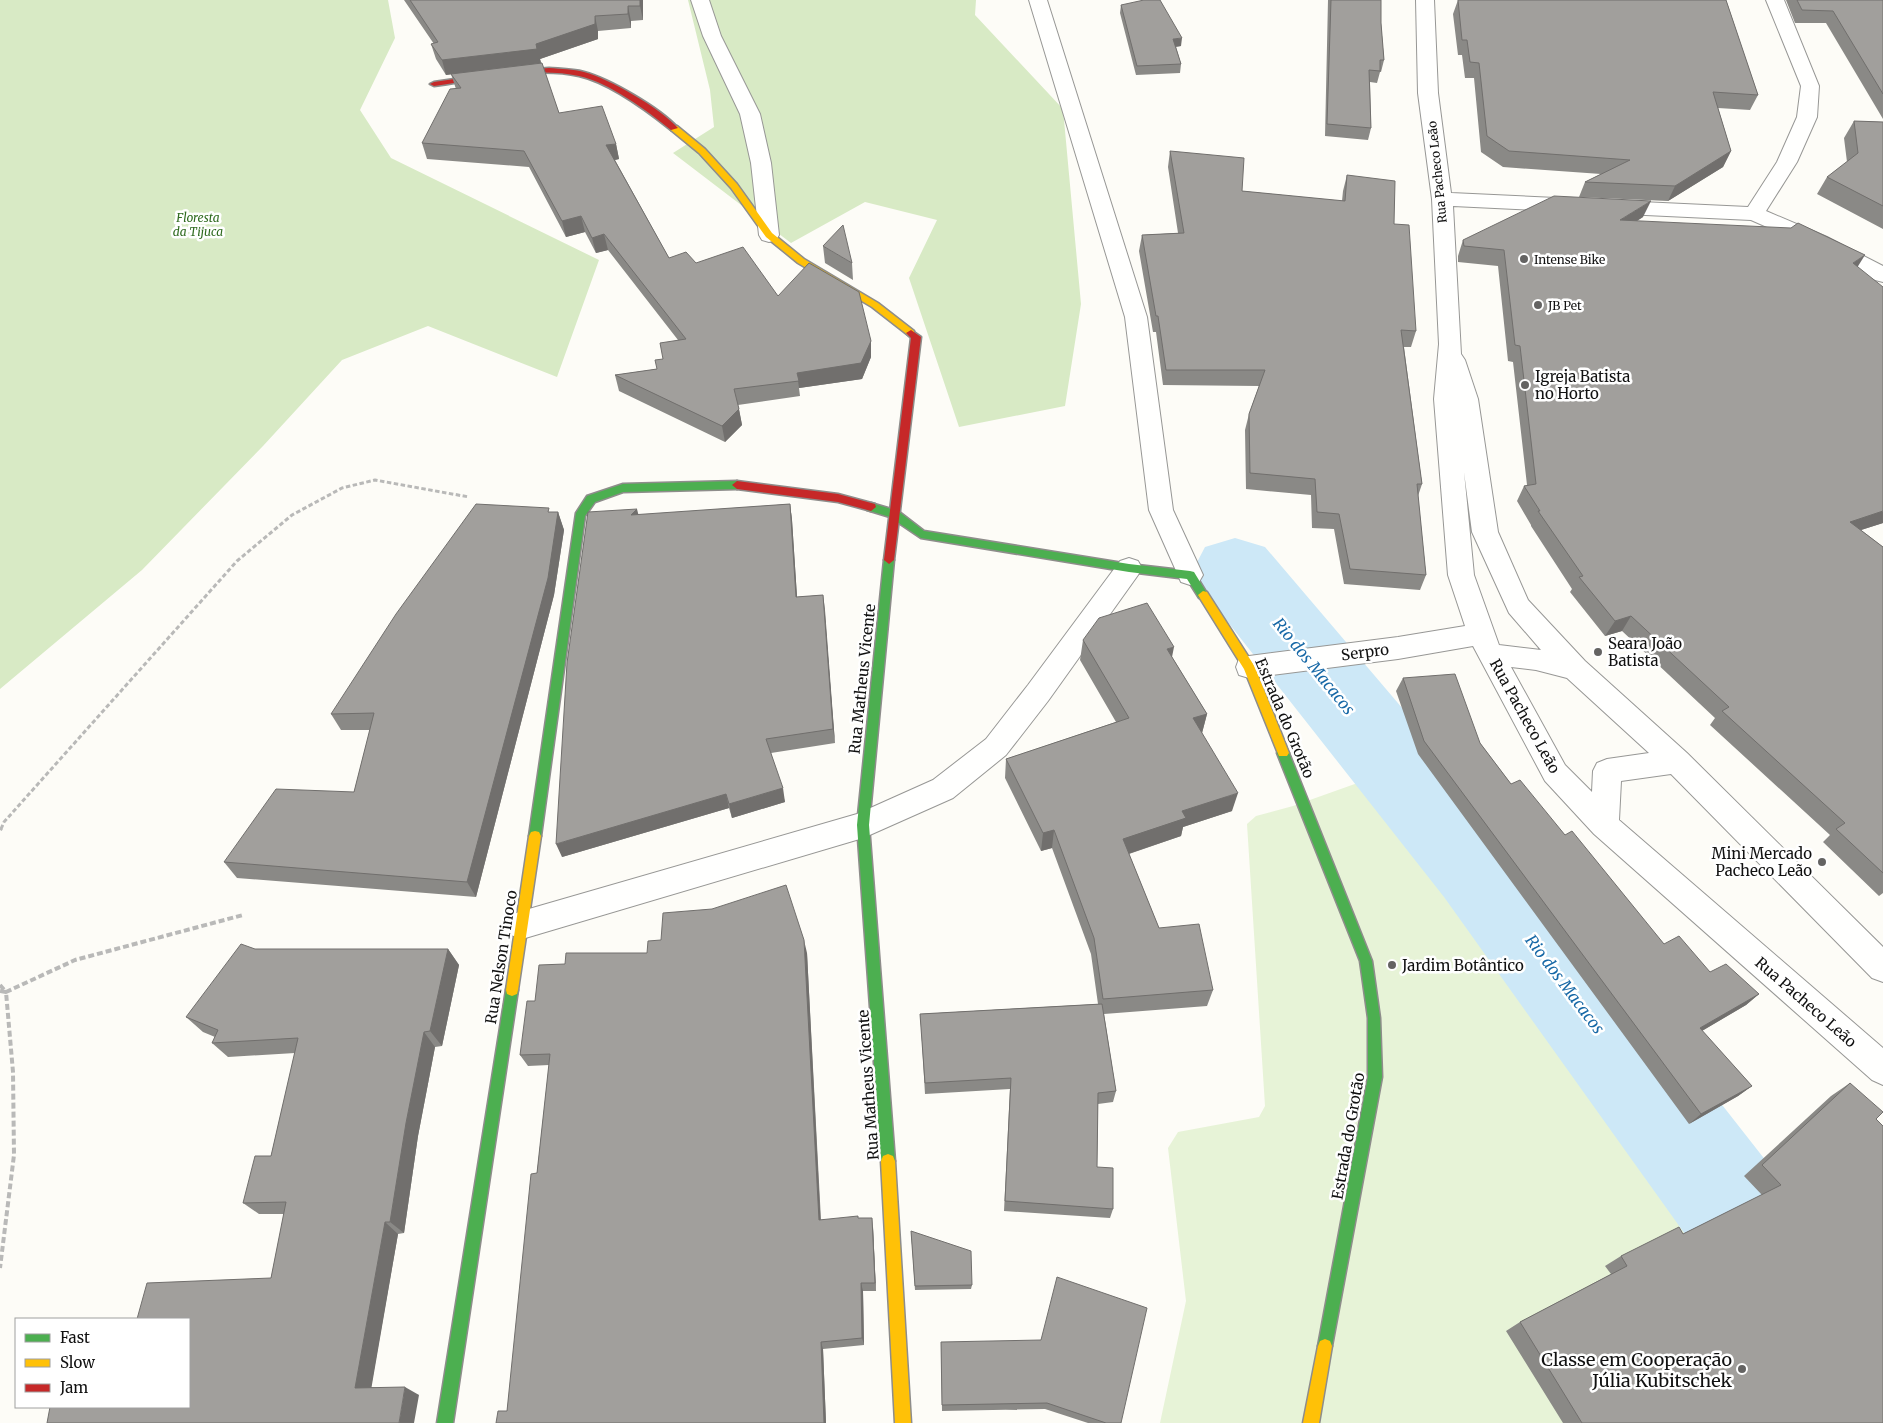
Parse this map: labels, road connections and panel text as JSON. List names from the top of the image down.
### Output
{
  "streets": {
    "street": [
      "Rua Pacheco Leão",
      "Serpro",
      "Rua Matheus Vicente",
      "Estrada do Grotão",
      "Rua Nelson Tinoco"
    ]
  },
  "crossings": [
    ["Rua Pacheco Leão", "Serpro"],
    ["Serpro", "Estrada do Grotão"],
    ["Rua Matheus Vicente", "Rua Nelson Tinoco"]
  ],
  "water": ["Rio dos Macacos"],
  "parks": ["Floresta da Tijuca"],
  "places": [
    "Intense Bike",
    "JB Pet",
    "Igreja Batista no Horto",
    "Seara João Batista",
    "Mini Mercado Pacheco Leão",
    "Jardim Botântico",
    "Classe em Cooperação Júlia Kubitschek"
  ],
  "legend": ["Fast", "Slow", "Jam"]
}
